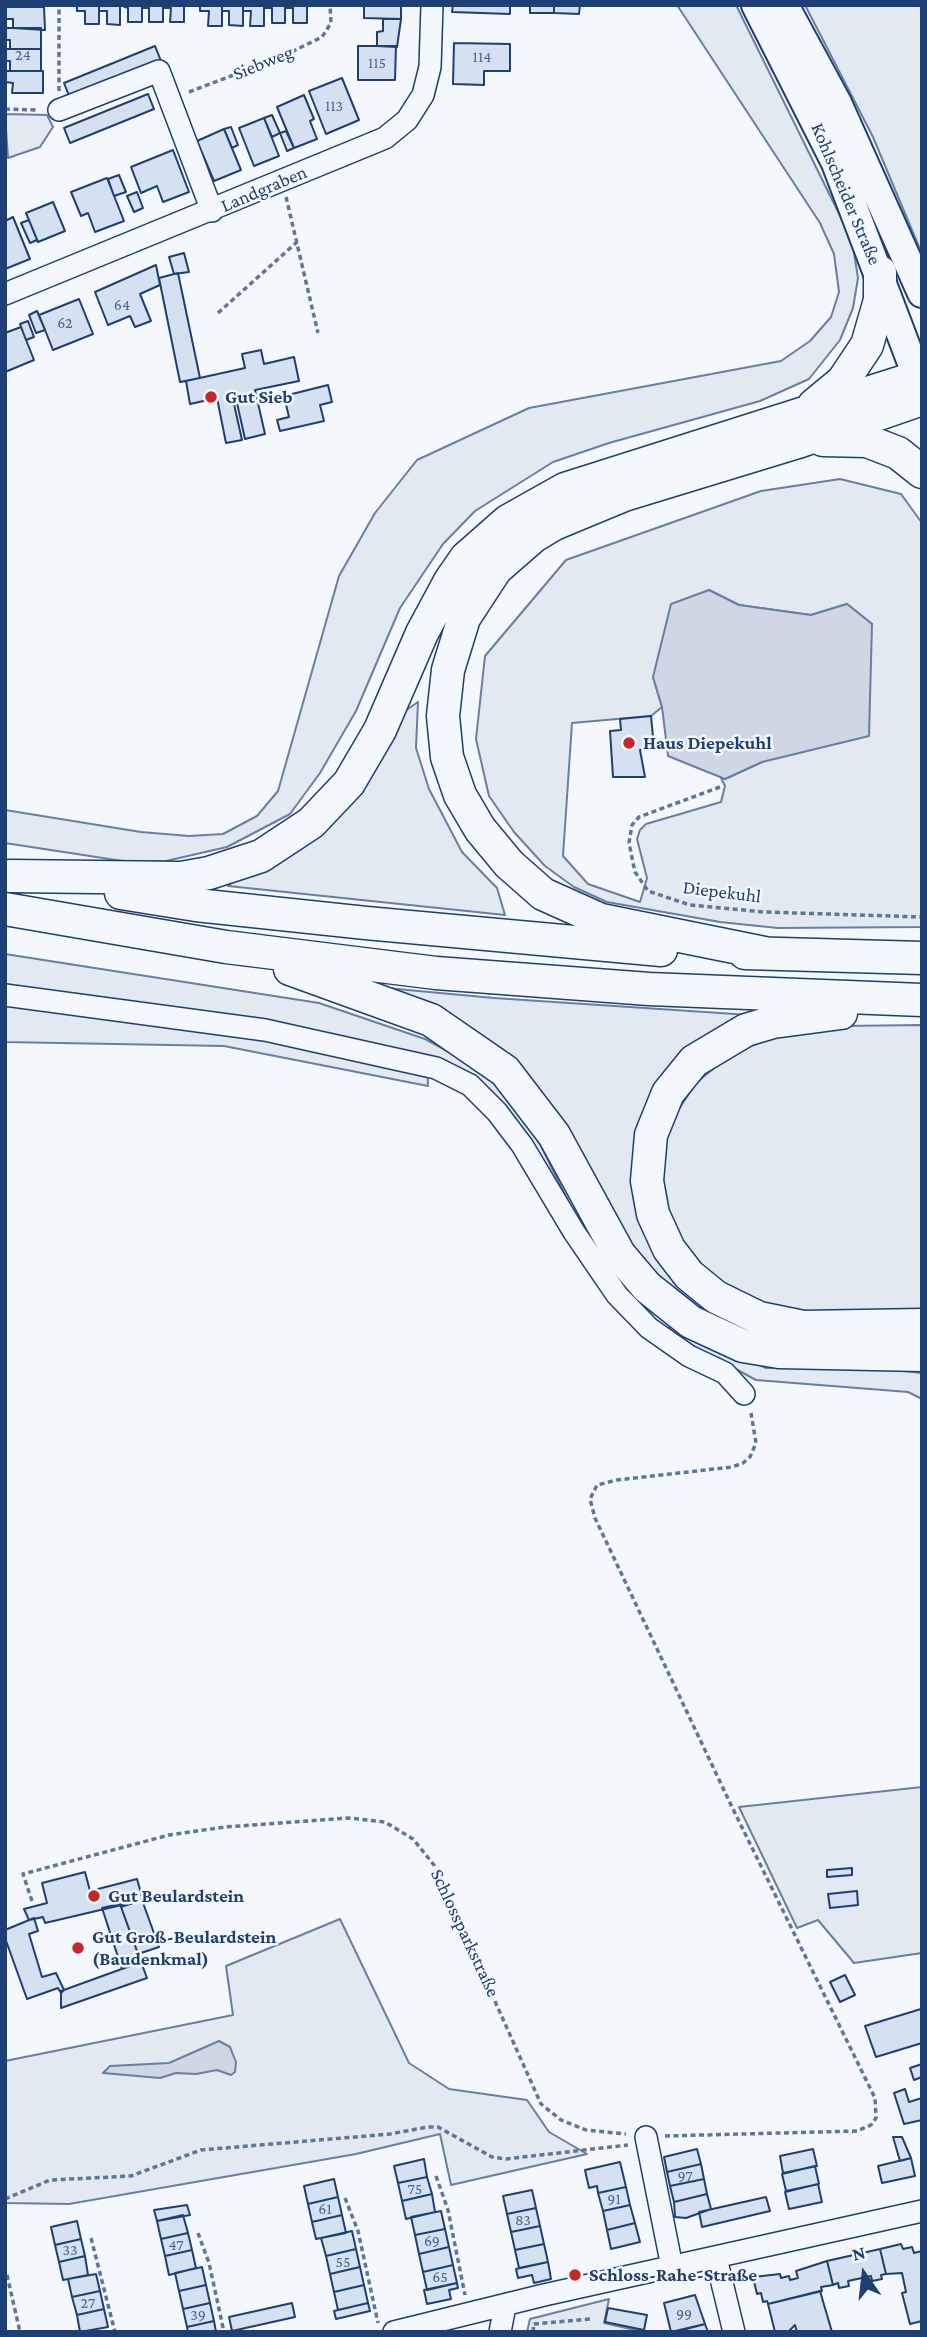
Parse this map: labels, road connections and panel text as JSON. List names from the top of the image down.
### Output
{
  "streets": {
    "main road": ["Kohlscheider Straße"],
    "street": ["Landgraben"],
    "path": ["Siebweg", "Diepekuhl", "Schlossparkstraße"]
  },
  "places": [
    "Gut Sieb",
    "Haus Diepekuhl",
    "Gut Beulardstein",
    "Gut Groß-Beulardstein (Baudenkmal)",
    "Schloss-Rahe-Straße"
  ],
  "house_numbers": [
    "24",
    "114",
    "115",
    "113",
    "64",
    "62",
    "97",
    "75",
    "91",
    "61",
    "83",
    "69",
    "47",
    "33",
    "55",
    "65",
    "27",
    "99",
    "39"
  ],
  "north": "top"
}
